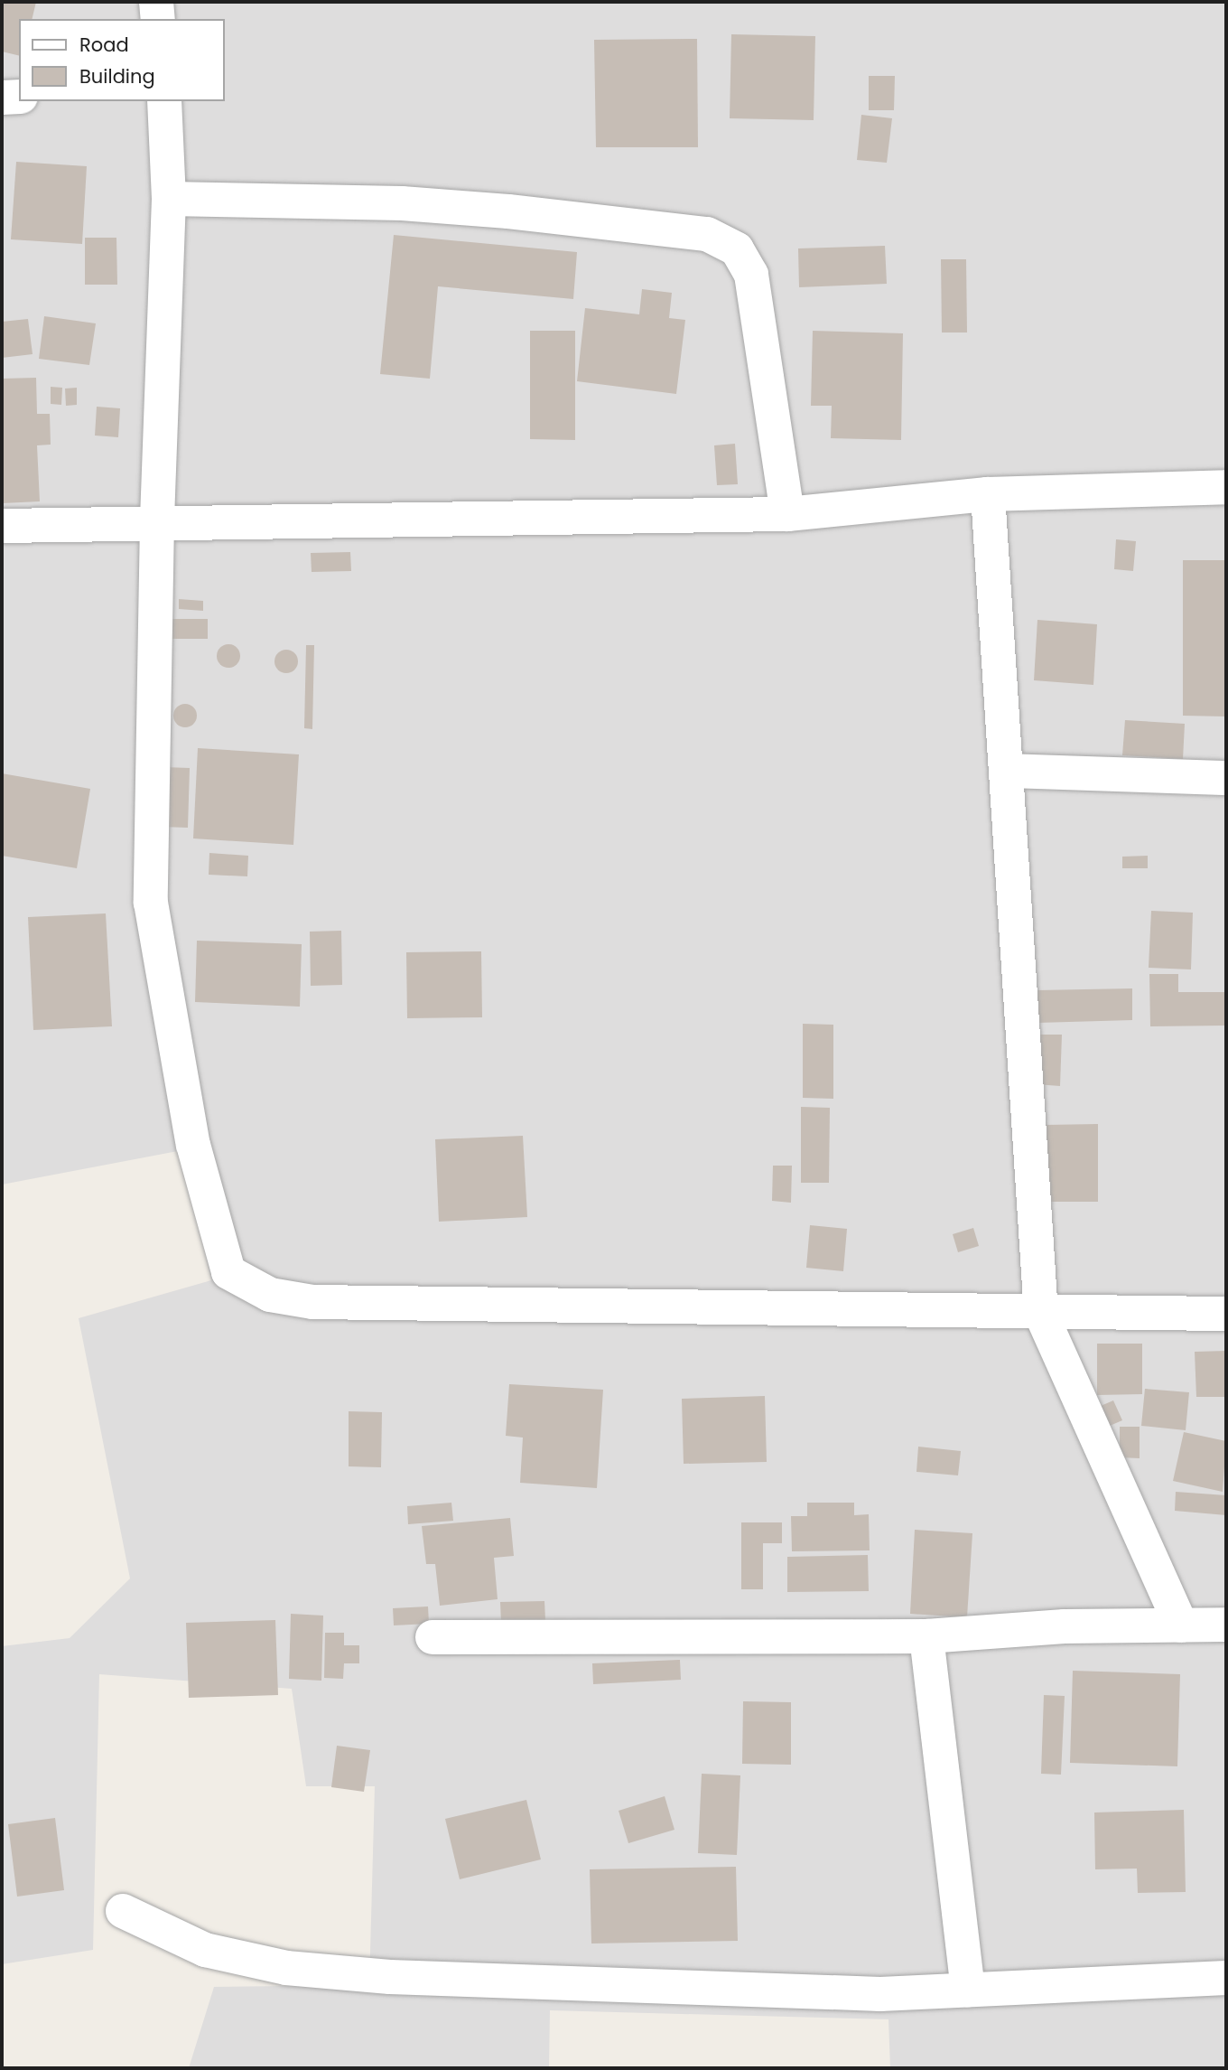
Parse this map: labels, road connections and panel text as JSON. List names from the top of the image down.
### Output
{
  "legend": ["Road", "Building"]
}
